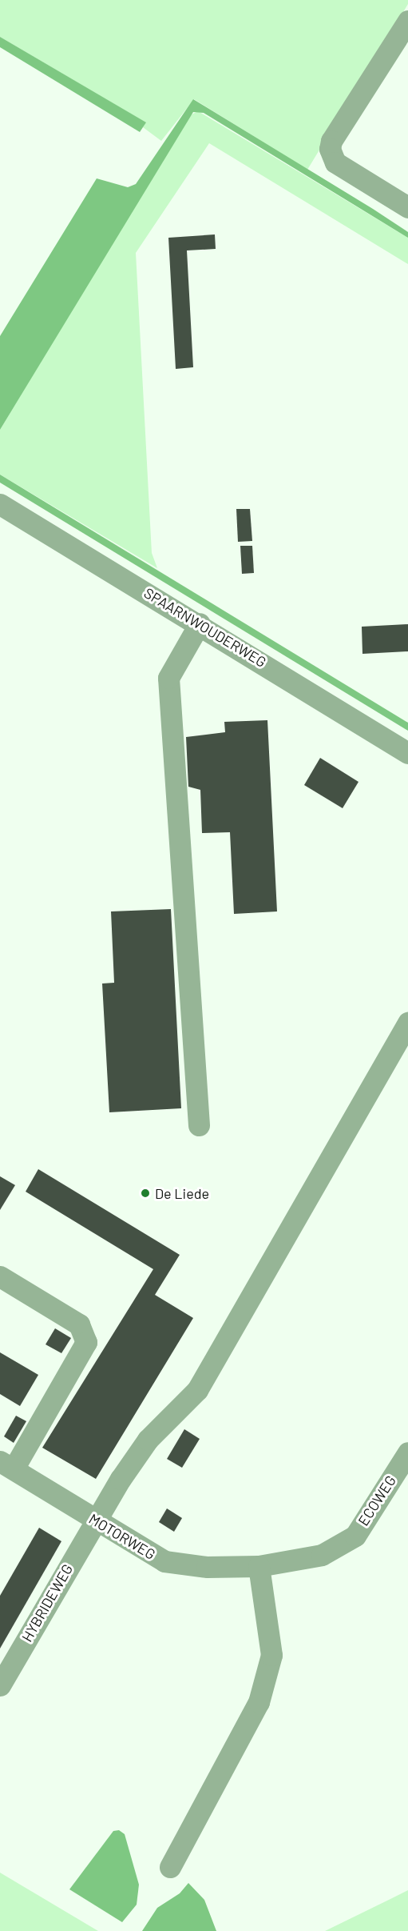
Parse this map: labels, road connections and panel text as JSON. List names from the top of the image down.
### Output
{
  "streets": {
    "street": [
      "SPAARNWOUDERWEG",
      "ECOWEG",
      "MOTORWEG",
      "HYBRIDEWEG"
    ]
  },
  "crossings": [
    ["ECOWEG", "MOTORWEG"],
    ["MOTORWEG", "HYBRIDEWEG"]
  ],
  "places": ["De Liede"]
}
